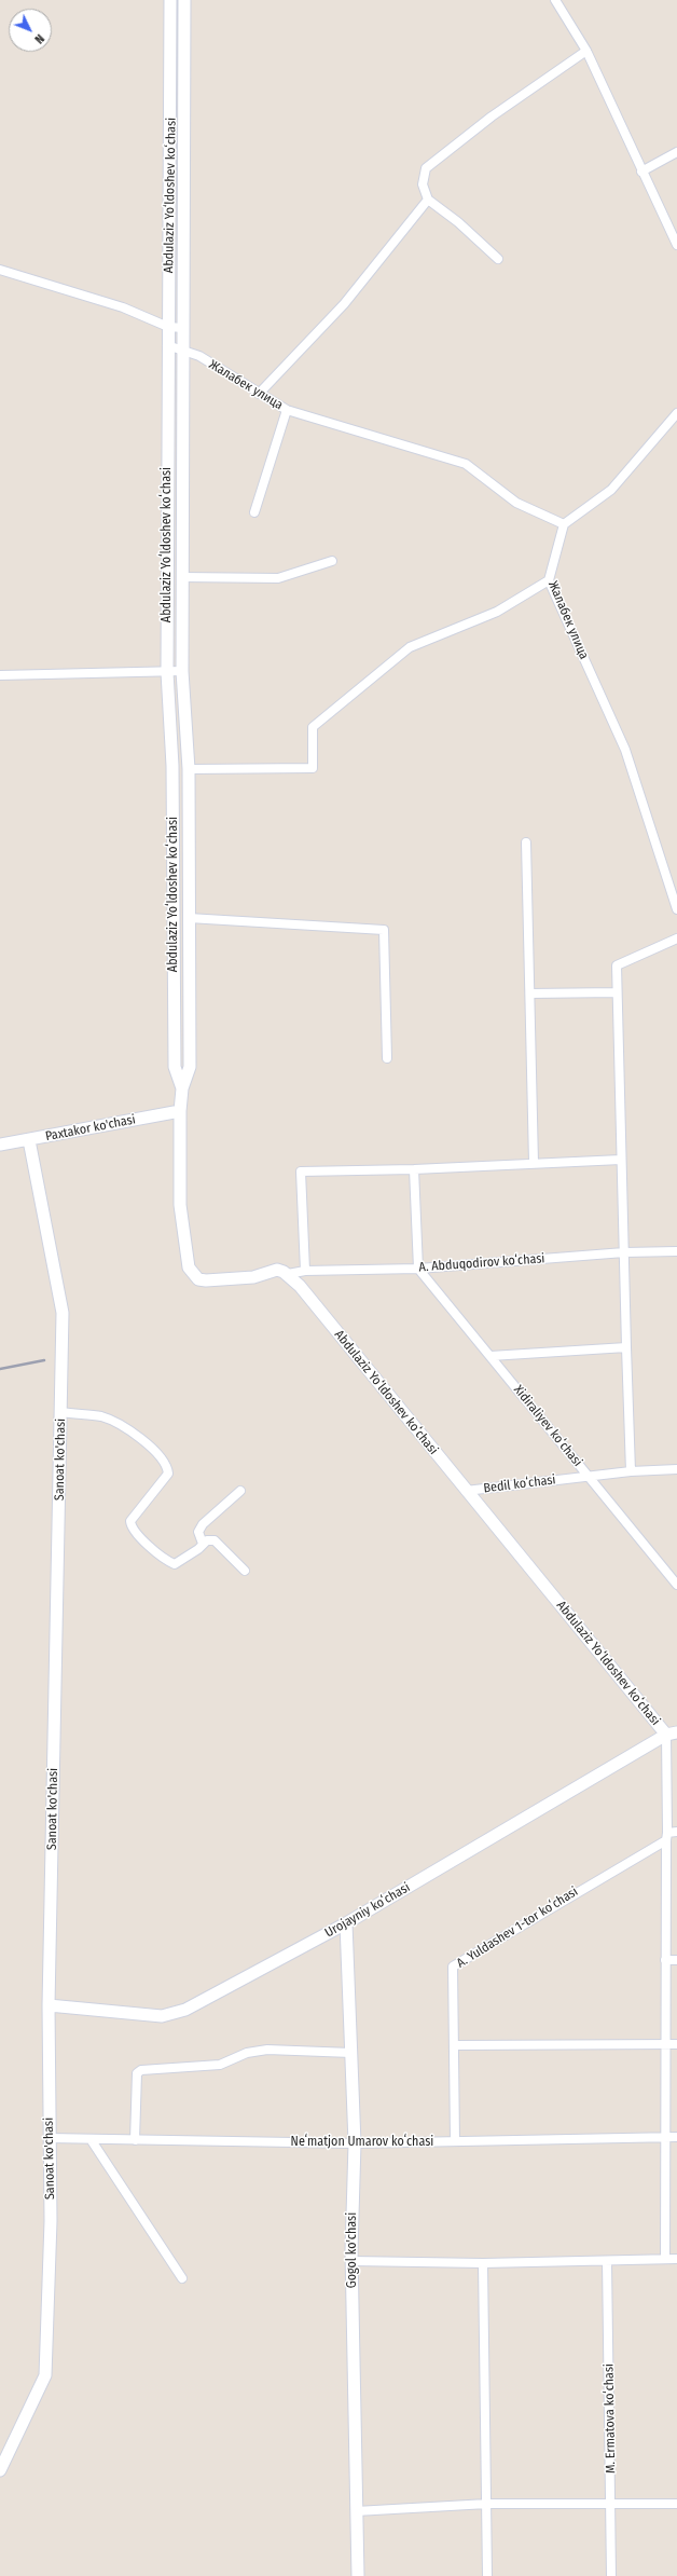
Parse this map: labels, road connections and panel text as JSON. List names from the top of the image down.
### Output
{
  "streets": {
    "main road": [
      "Abdulaziz Yoʻldoshev koʻchasi",
      "Paxtakor ko'chasi",
      "Sanoat ko'chasi",
      "Urоjayniy koʻchasi",
      "Gogol ko'chasi"
    ],
    "street": [
      "Жалабек улица",
      "A. Abduqodirov koʻchasi",
      "Xidiraliyev koʻchasi",
      "Bedil koʻchasi",
      "A. Yuldashev 1-tor koʻchasi",
      "Neʻmatjon Umarov koʻchasi",
      "M. Ermatova koʻchasi"
    ]
  },
  "crossings": [
    ["Abdulaziz Yoʻldoshev koʻchasi", "Жалабек улица"],
    ["Abdulaziz Yoʻldoshev koʻchasi", "Paxtakor ko'chasi"],
    ["Abdulaziz Yoʻldoshev koʻchasi", "A. Abduqodirov koʻchasi"],
    ["Abdulaziz Yoʻldoshev koʻchasi", "Bedil koʻchasi"],
    ["Abdulaziz Yoʻldoshev koʻchasi", "Urоjayniy koʻchasi"],
    ["Paxtakor ko'chasi", "Sanoat ko'chasi"],
    ["A. Abduqodirov koʻchasi", "Xidiraliyev koʻchasi"],
    ["Xidiraliyev koʻchasi", "Bedil koʻchasi"],
    ["Sanoat ko'chasi", "Urоjayniy koʻchasi"],
    ["Sanoat ko'chasi", "Neʻmatjon Umarov koʻchasi"],
    ["Urоjayniy koʻchasi", "Gogol ko'chasi"],
    ["A. Yuldashev 1-tor koʻchasi", "Neʻmatjon Umarov koʻchasi"],
    ["Neʻmatjon Umarov koʻchasi", "Gogol ko'chasi"]
  ],
  "north": "bottom right"
}
